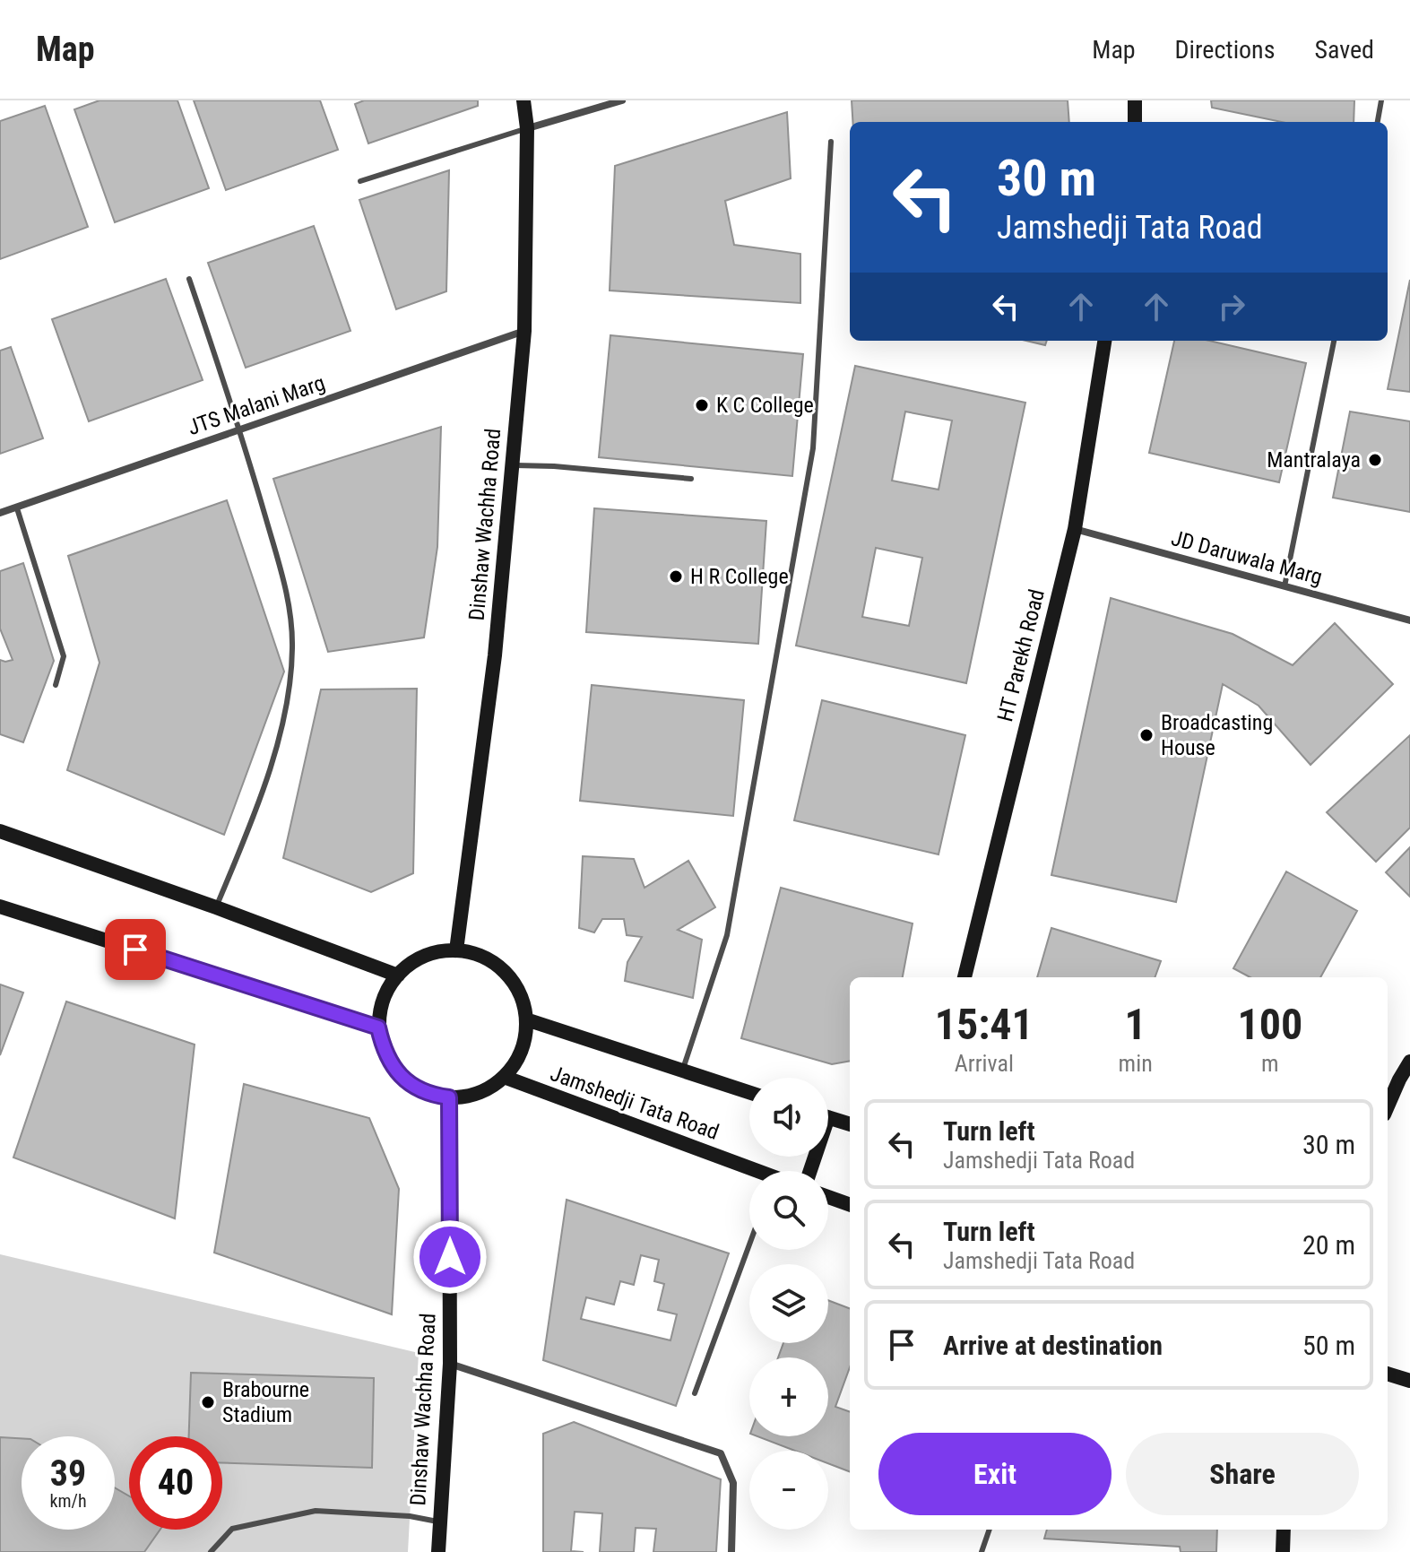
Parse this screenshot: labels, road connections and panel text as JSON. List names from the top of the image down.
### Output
{
  "streets": {
    "street": [
      "JTS Malani Marg",
      "Dinshaw Wachha Road",
      "JD Daruwala Marg",
      "HT Parekh Road",
      "Jamshedji Tata Road"
    ]
  },
  "crossings": [
    ["JTS Malani Marg", "Dinshaw Wachha Road"],
    ["Dinshaw Wachha Road", "Jamshedji Tata Road"],
    ["JD Daruwala Marg", "HT Parekh Road"]
  ],
  "places": [
    "K C College",
    "Mantralaya",
    "H R College",
    "Broadcasting House",
    "Brabourne Stadium"
  ],
  "page": {
    "header": "Map",
    "nav": ["Map", "Directions", "Saved"],
    "turn": ["30 m", "Jamshedji Tata Road"],
    "eta": [
      "15:41",
      "Arrival",
      "1",
      "min",
      "100",
      "m"
    ],
    "map_buttons": ["+", "−"],
    "list": [
      {
        "name": "Turn left",
        "note": "Jamshedji Tata Road",
        "value": "30 m"
      },
      {
        "name": "Turn left",
        "note": "Jamshedji Tata Road",
        "value": "20 m"
      },
      {
        "name": "Arrive at destination",
        "value": "50 m"
      }
    ],
    "buttons": ["Exit", "Share"],
    "speed": "39 km/h",
    "limit": "40"
  }
}
